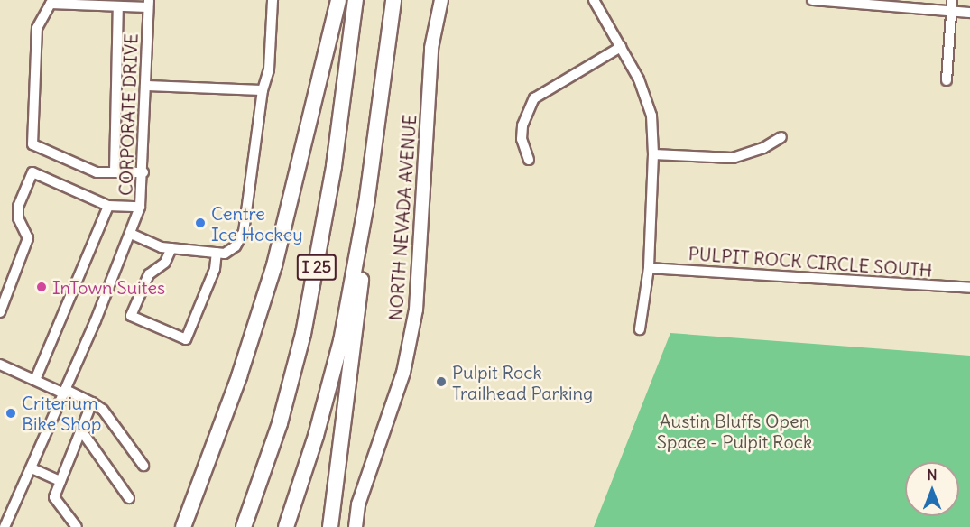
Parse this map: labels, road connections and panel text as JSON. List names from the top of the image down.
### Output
{
  "streets": {
    "highway": ["I 25"],
    "main road": ["NORTH NEVADA AVENUE"],
    "street": ["CORPORATE DRIVE", "PULPIT ROCK CIRCLE SOUTH"]
  },
  "parks": ["Austin Bluffs Open Space - Pulpit Rock"],
  "places": [
    "Centre Ice Hockey",
    "InTown Suites",
    "Pulpit Rock Trailhead Parking",
    "Criterium Bike Shop"
  ],
  "north": "top"
}
